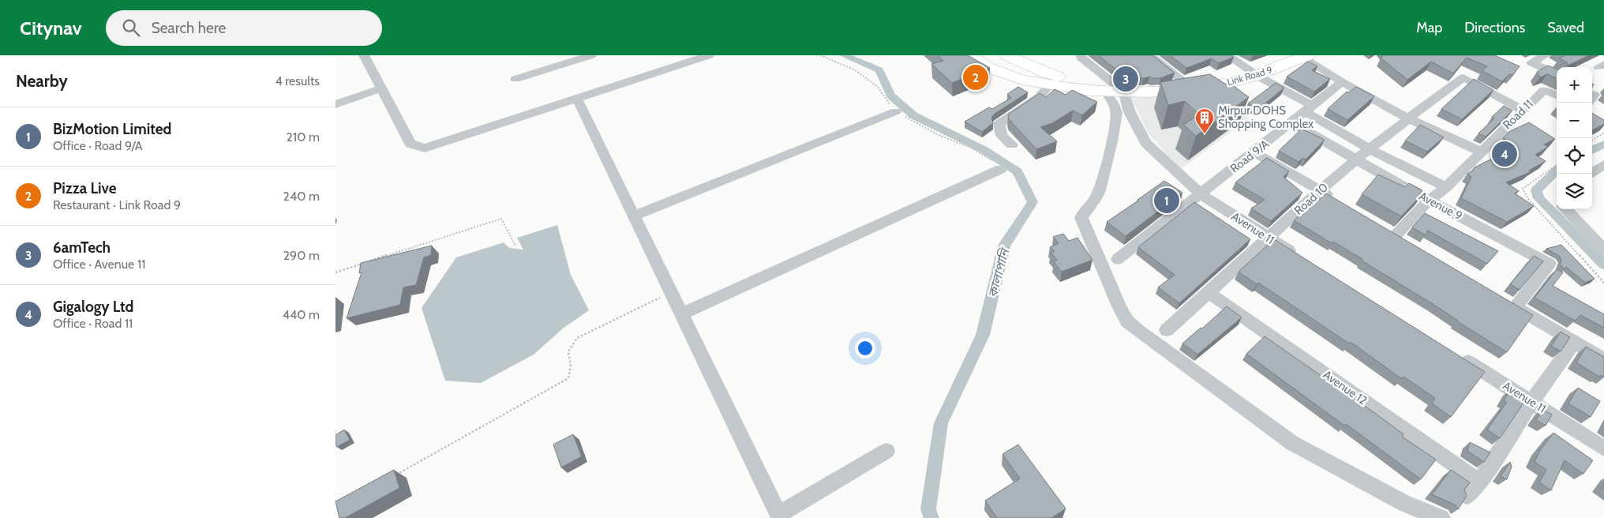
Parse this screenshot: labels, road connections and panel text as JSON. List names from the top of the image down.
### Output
{
  "streets": {
    "main road": ["Link Road 9"],
    "street": [
      "Road 11",
      "Road 9/A",
      "Road 10",
      "Avenue 9",
      "Avenue 11",
      "Avenue 12"
    ]
  },
  "crossings": [
    ["Link Road 9", "Avenue 11"],
    ["Road 11", "Road 10"],
    ["Road 11", "Avenue 9"],
    ["Road 9/A", "Avenue 9"],
    ["Road 9/A", "Avenue 11"],
    ["Road 10", "Avenue 9"],
    ["Road 10", "Avenue 11"],
    ["Road 10", "Avenue 12"]
  ],
  "water": ["কালাপানি"],
  "places": {
    "building": ["Mirpur DOHS Shopping Complex"]
  },
  "page": {
    "header": "Citynav",
    "search": "Search here",
    "nav": ["Map", "Directions", "Saved"],
    "heading": ["Nearby", "4 results"],
    "pins": [
      "2",
      "3",
      "4",
      "1"
    ],
    "map_buttons": ["+", "−"],
    "list": [
      {
        "mark": "1",
        "name": "BizMotion Limited",
        "note": "Office · Road 9/A",
        "value": "210 m"
      },
      {
        "mark": "2",
        "name": "Pizza Live",
        "note": "Restaurant · Link Road 9",
        "value": "240 m"
      },
      {
        "mark": "3",
        "name": "6amTech",
        "note": "Office · Avenue 11",
        "value": "290 m"
      },
      {
        "mark": "4",
        "name": "Gigalogy Ltd",
        "note": "Office · Road 11",
        "value": "440 m"
      }
    ]
  }
}
